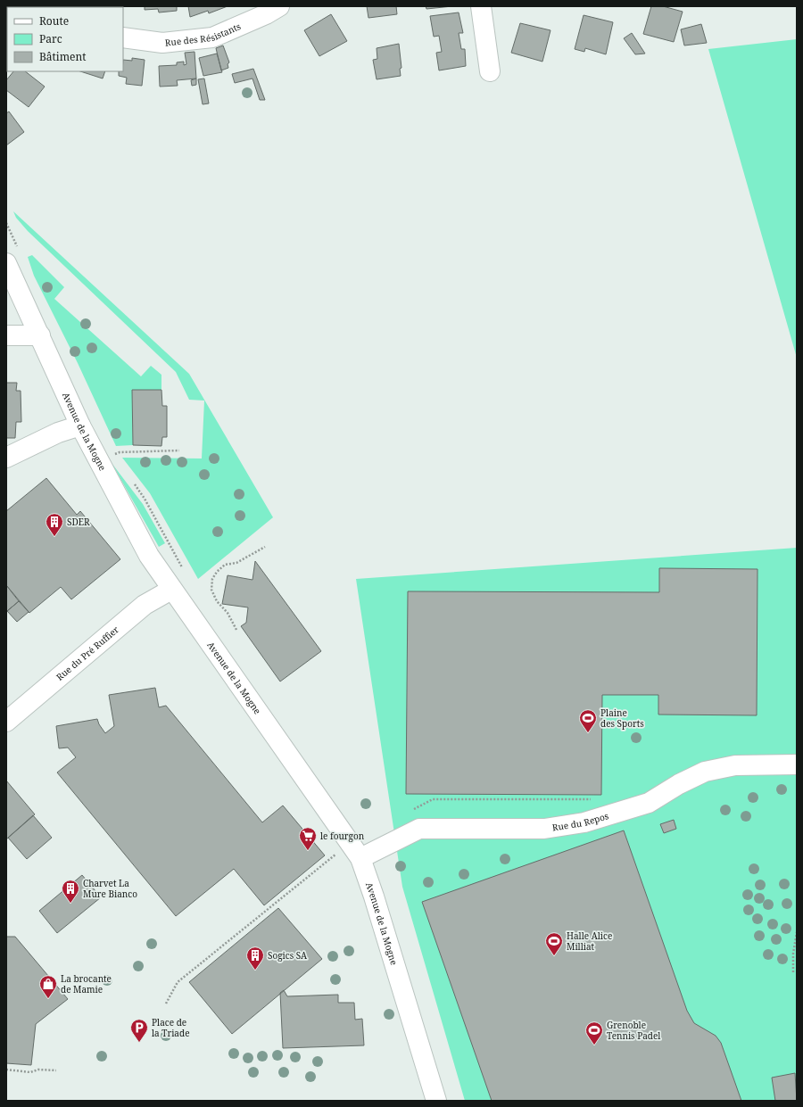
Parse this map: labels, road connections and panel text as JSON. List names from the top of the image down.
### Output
{
  "streets": {
    "street": [
      "Rue des Résistants",
      "Avenue de la Mogne",
      "Rue du Pré Ruffier",
      "Rue du Repos"
    ]
  },
  "crossings": [
    ["Avenue de la Mogne", "Rue du Pré Ruffier"],
    ["Avenue de la Mogne", "Rue du Repos"]
  ],
  "places": {
    "building": ["SDER", "Charvet La Mure Bianco", "Sogics SA"],
    "sports": ["Plaine des Sports", "Halle Alice Milliat", "Grenoble Tennis Padel"],
    "supermarket": ["le fourgon"],
    "shop": ["La brocante de Mamie"],
    "parking": ["Place de la Triade"]
  },
  "legend": ["Route", "Parc", "Bâtiment"]
}
